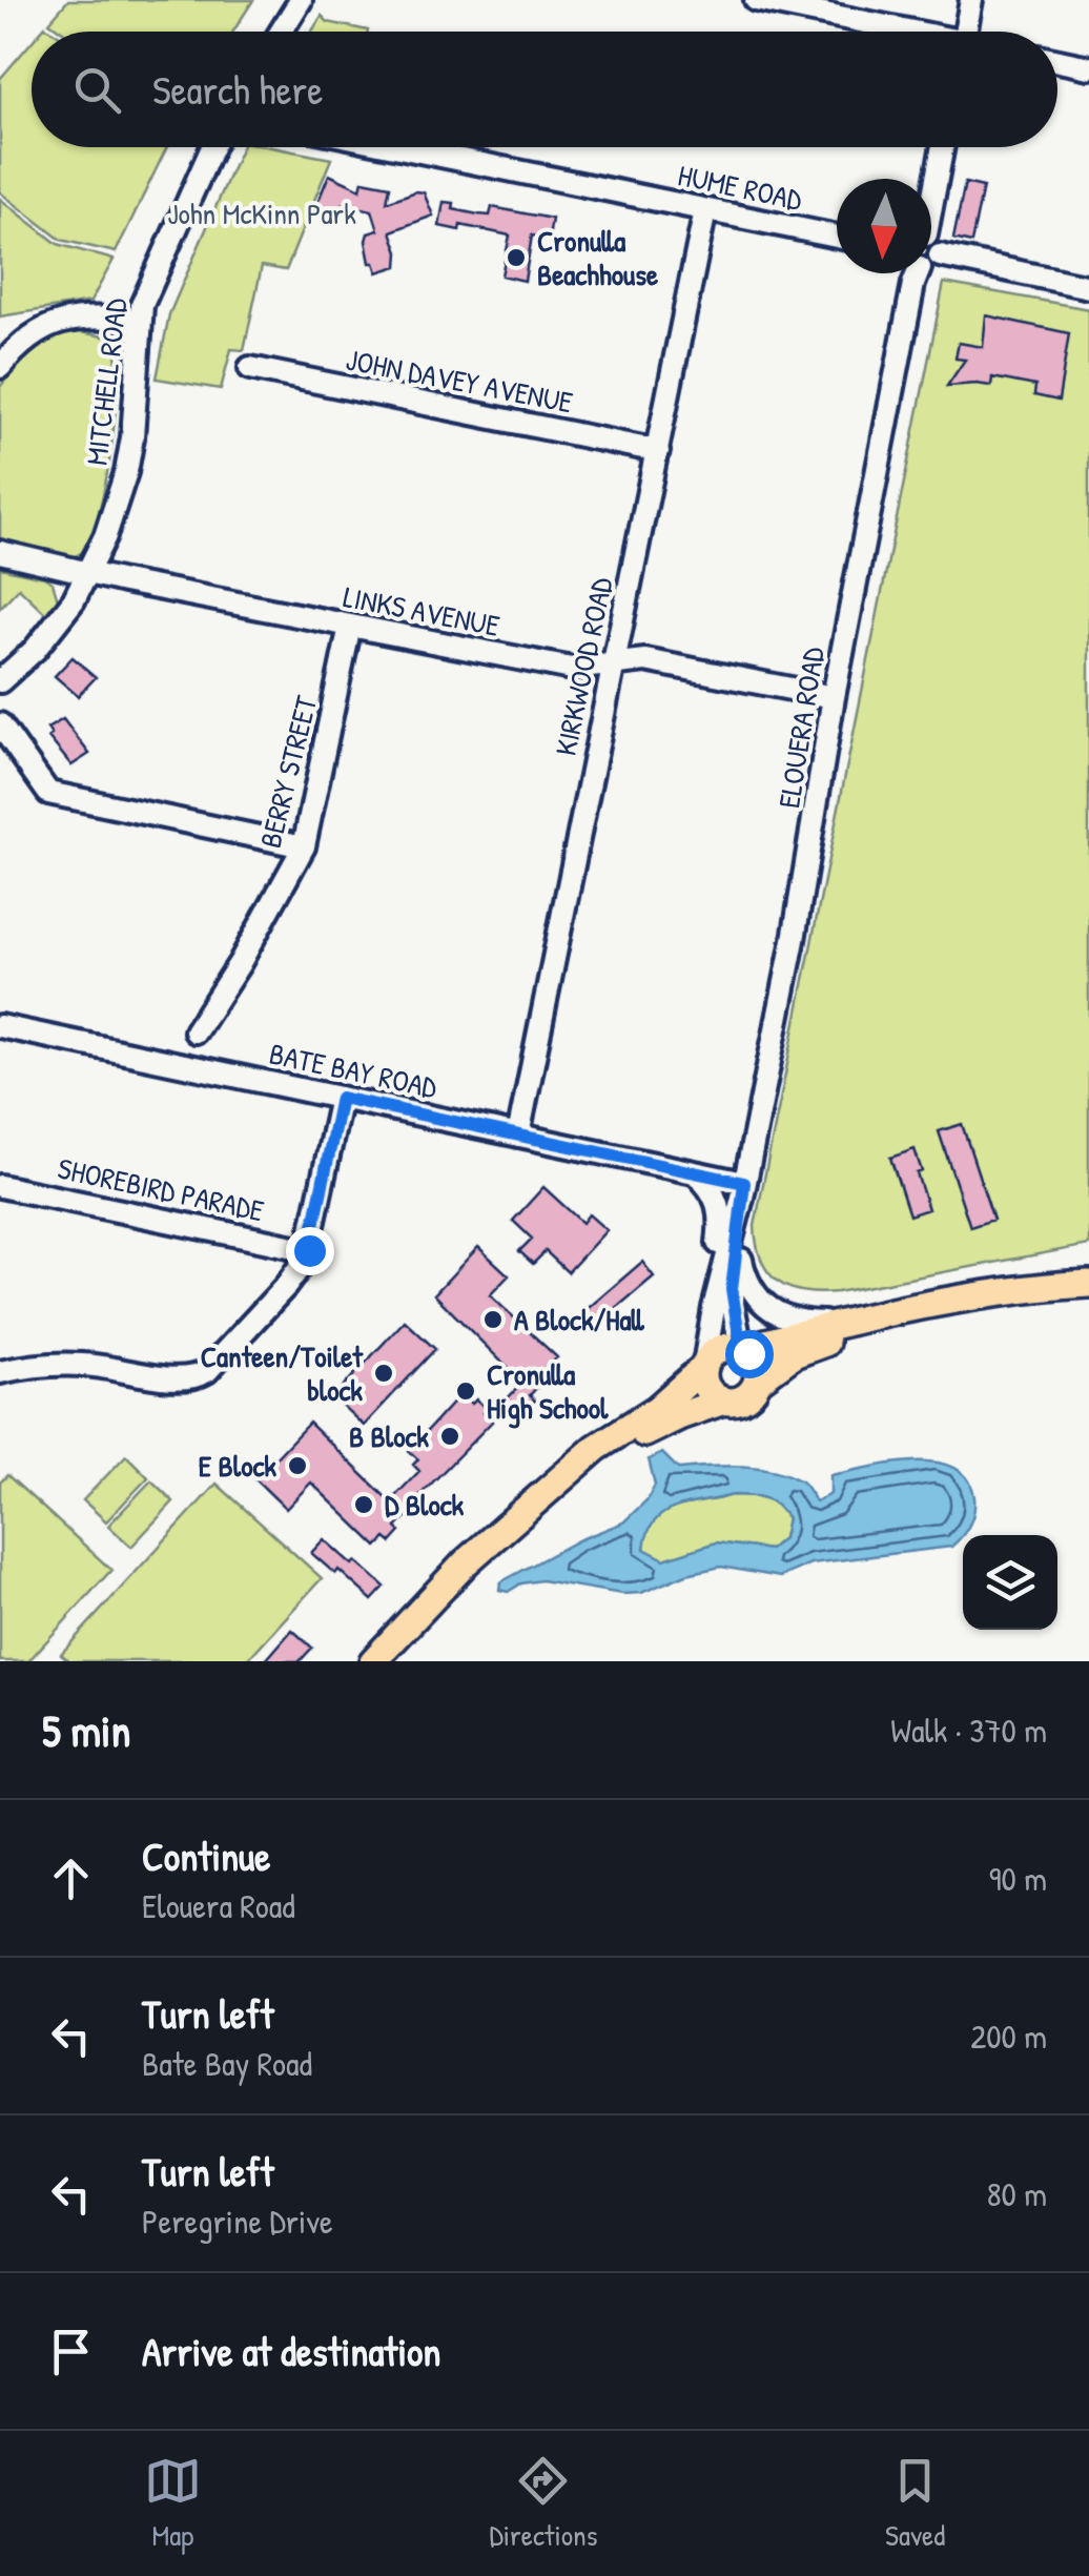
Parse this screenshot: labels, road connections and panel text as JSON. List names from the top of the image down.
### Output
{
  "streets": {
    "street": [
      "HUME ROAD",
      "JOHN DAVEY AVENUE",
      "MITCHELL ROAD",
      "LINKS AVENUE",
      "KIRKWOOD ROAD",
      "ELOUERA ROAD",
      "BERRY STREET",
      "BATE BAY ROAD",
      "SHOREBIRD PARADE"
    ]
  },
  "crossings": [
    ["HUME ROAD", "KIRKWOOD ROAD"],
    ["JOHN DAVEY AVENUE", "KIRKWOOD ROAD"],
    ["MITCHELL ROAD", "LINKS AVENUE"],
    ["LINKS AVENUE", "KIRKWOOD ROAD"],
    ["LINKS AVENUE", "ELOUERA ROAD"],
    ["LINKS AVENUE", "BERRY STREET"],
    ["KIRKWOOD ROAD", "BATE BAY ROAD"],
    ["ELOUERA ROAD", "BATE BAY ROAD"]
  ],
  "parks": ["John McKinn Park"],
  "places": [
    "Cronulla Beachhouse",
    "A Block/Hall",
    "Canteen/Toilet block",
    "Cronulla High School",
    "B Block",
    "E Block",
    "D Block"
  ],
  "north": "bottom",
  "page": {
    "search": "Search here",
    "heading": ["5 min", "Walk · 370 m"],
    "list": [
      ["Continue", "Elouera Road", "90 m"],
      ["Turn left", "Bate Bay Road", "200 m"],
      ["Turn left", "Peregrine Drive", "80 m"],
      "Arrive at destination"
    ],
    "nav": ["Map", "Directions", "Saved"]
  }
}
